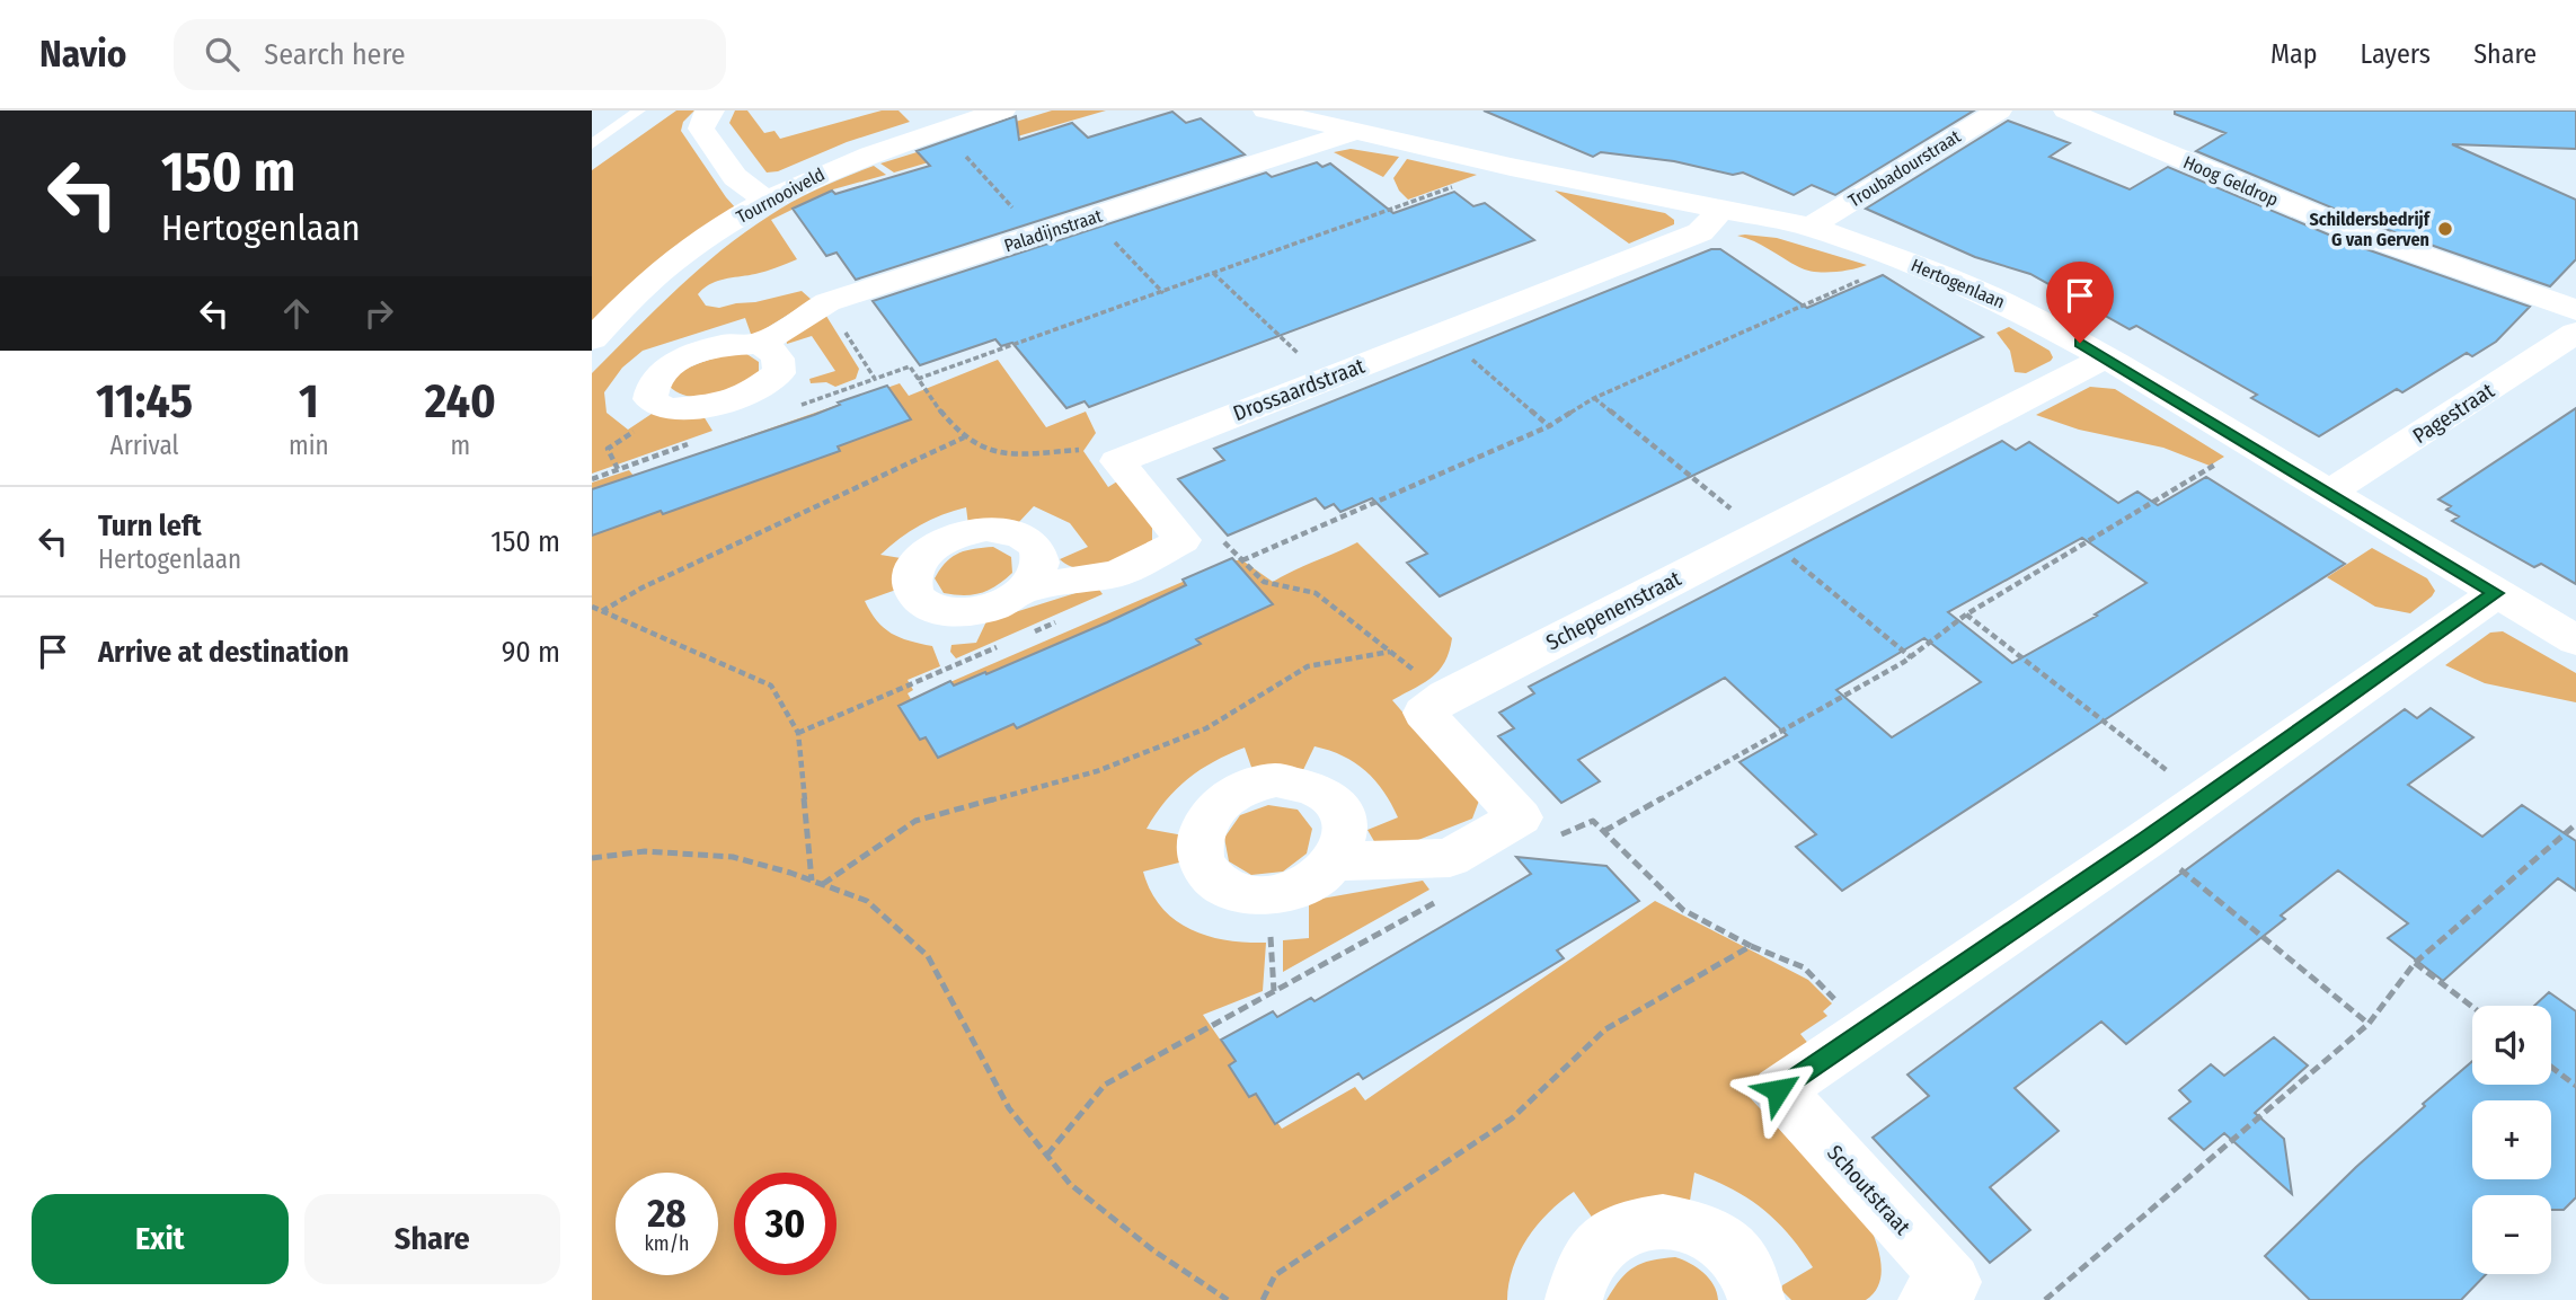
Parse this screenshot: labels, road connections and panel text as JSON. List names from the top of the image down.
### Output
{
  "streets": {
    "street": [
      "Troubadourstraat",
      "Hoog Geldrop",
      "Tournooiveld",
      "Paladijnstraat",
      "Hertogenlaan",
      "Drossaardstraat",
      "Pagestraat",
      "Schepenenstraat",
      "Schoutstraat"
    ]
  },
  "crossings": [
    ["Troubadourstraat", "Hertogenlaan"],
    ["Paladijnstraat", "Hertogenlaan"],
    ["Hertogenlaan", "Drossaardstraat"],
    ["Hertogenlaan", "Pagestraat"],
    ["Hertogenlaan", "Schepenenstraat"],
    ["Hertogenlaan", "Schoutstraat"]
  ],
  "places": ["Schildersbedrijf G van Gerven"],
  "page": {
    "header": "Navio",
    "search": "Search here",
    "nav": ["Map", "Layers", "Share"],
    "turn": ["150 m", "Hertogenlaan"],
    "eta": [
      "11:45",
      "Arrival",
      "1",
      "min",
      "240",
      "m"
    ],
    "list": [
      {
        "name": "Turn left",
        "note": "Hertogenlaan",
        "value": "150 m"
      },
      {
        "name": "Arrive at destination",
        "value": "90 m"
      }
    ],
    "map_buttons": ["+", "−"],
    "speed": "28 km/h",
    "limit": "30",
    "buttons": ["Exit", "Share"]
  }
}
